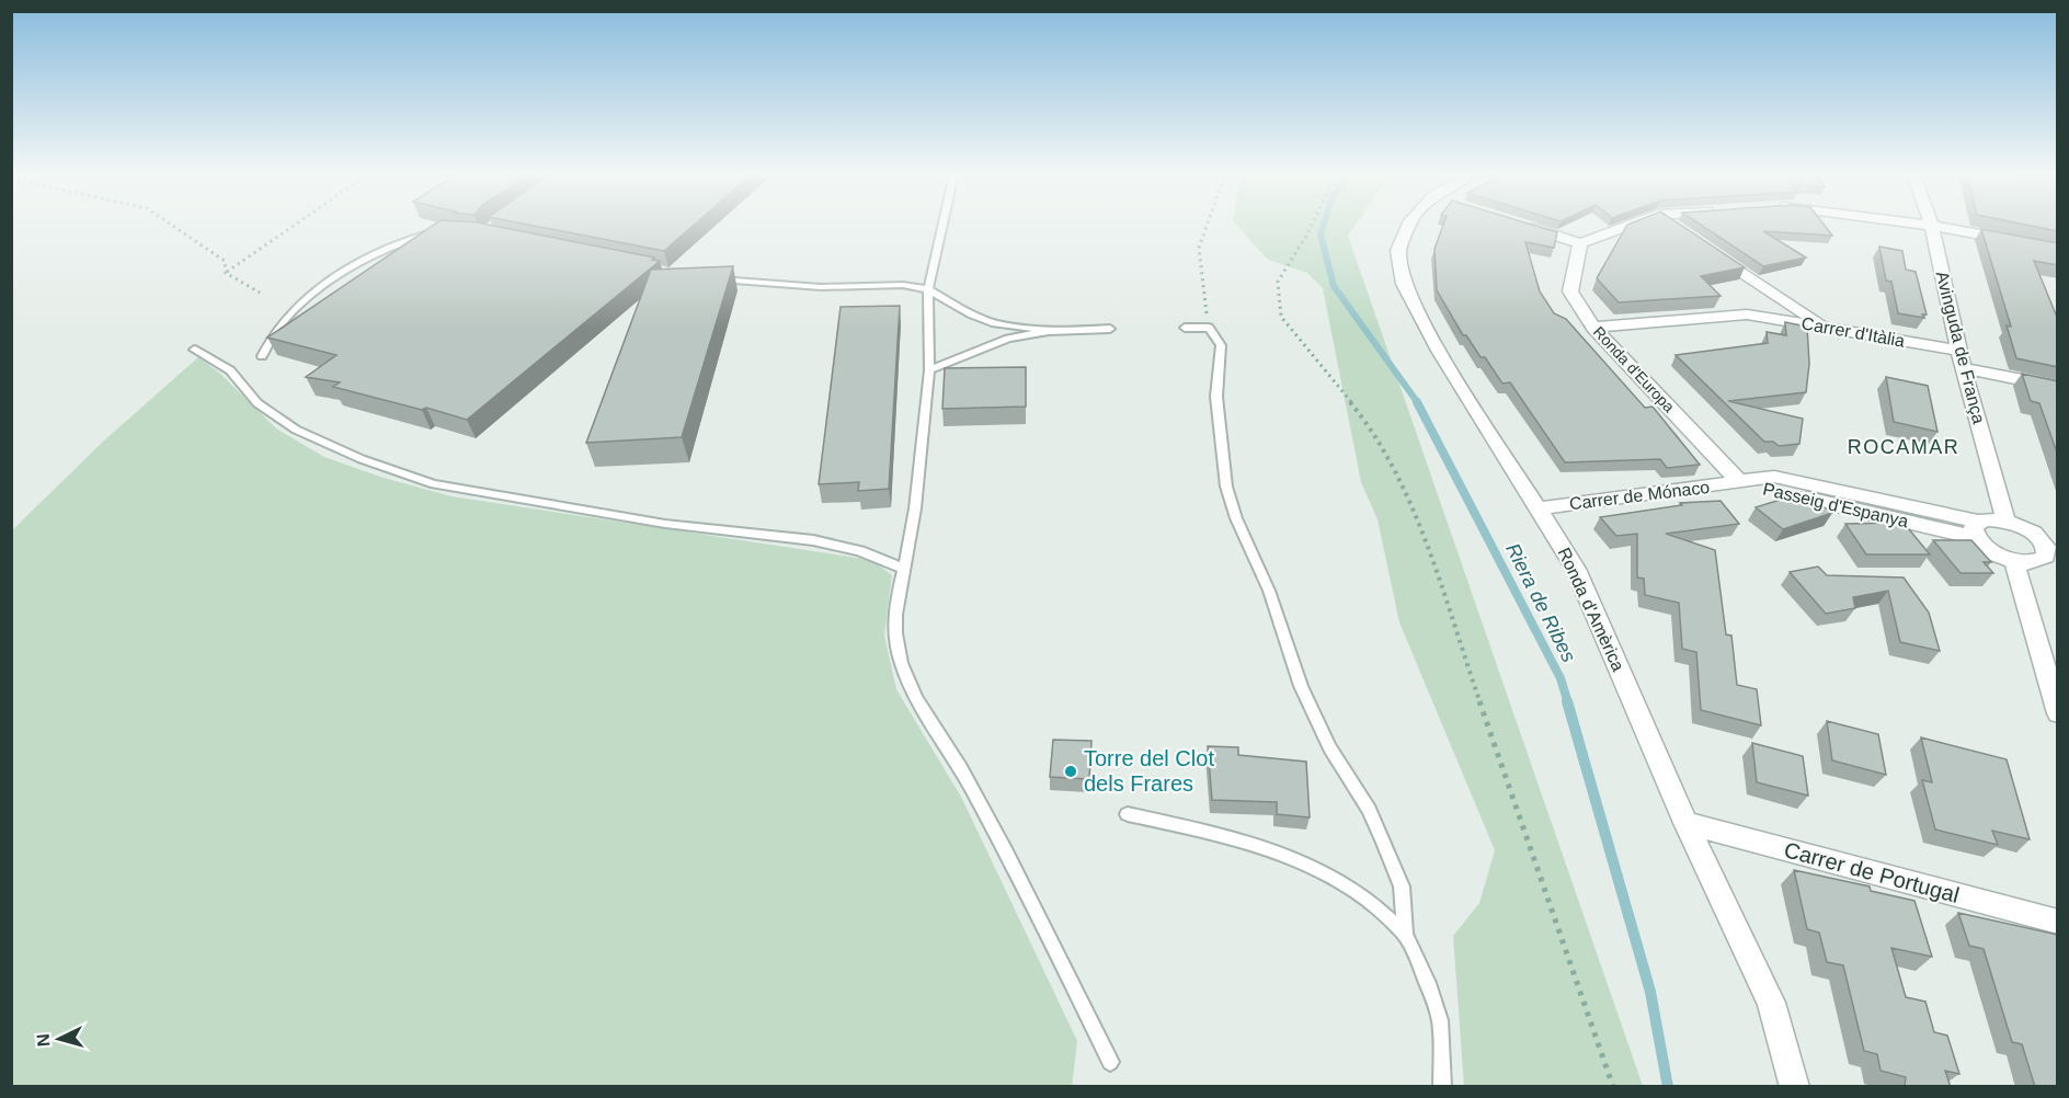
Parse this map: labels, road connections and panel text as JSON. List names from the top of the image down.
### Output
{
  "streets": {
    "street": [
      "Carrer d'Itàlia",
      "Avinguda de França",
      "Ronda d'Europa",
      "Carrer de Mónaco",
      "Passeig d'Espanya",
      "Ronda d'Amèrica",
      "Carrer de Portugal"
    ]
  },
  "crossings": [
    ["Carrer d'Itàlia", "Avinguda de França"],
    ["Carrer d'Itàlia", "Ronda d'Europa"],
    ["Avinguda de França", "Passeig d'Espanya"],
    ["Ronda d'Europa", "Carrer de Mónaco"],
    ["Ronda d'Europa", "Passeig d'Espanya"],
    ["Carrer de Mónaco", "Passeig d'Espanya"],
    ["Carrer de Mónaco", "Ronda d'Amèrica"],
    ["Ronda d'Amèrica", "Carrer de Portugal"]
  ],
  "districts": ["ROCAMAR"],
  "water": ["Riera de Ribes"],
  "places": ["Torre del Clot dels Frares"],
  "north": "left"
}
